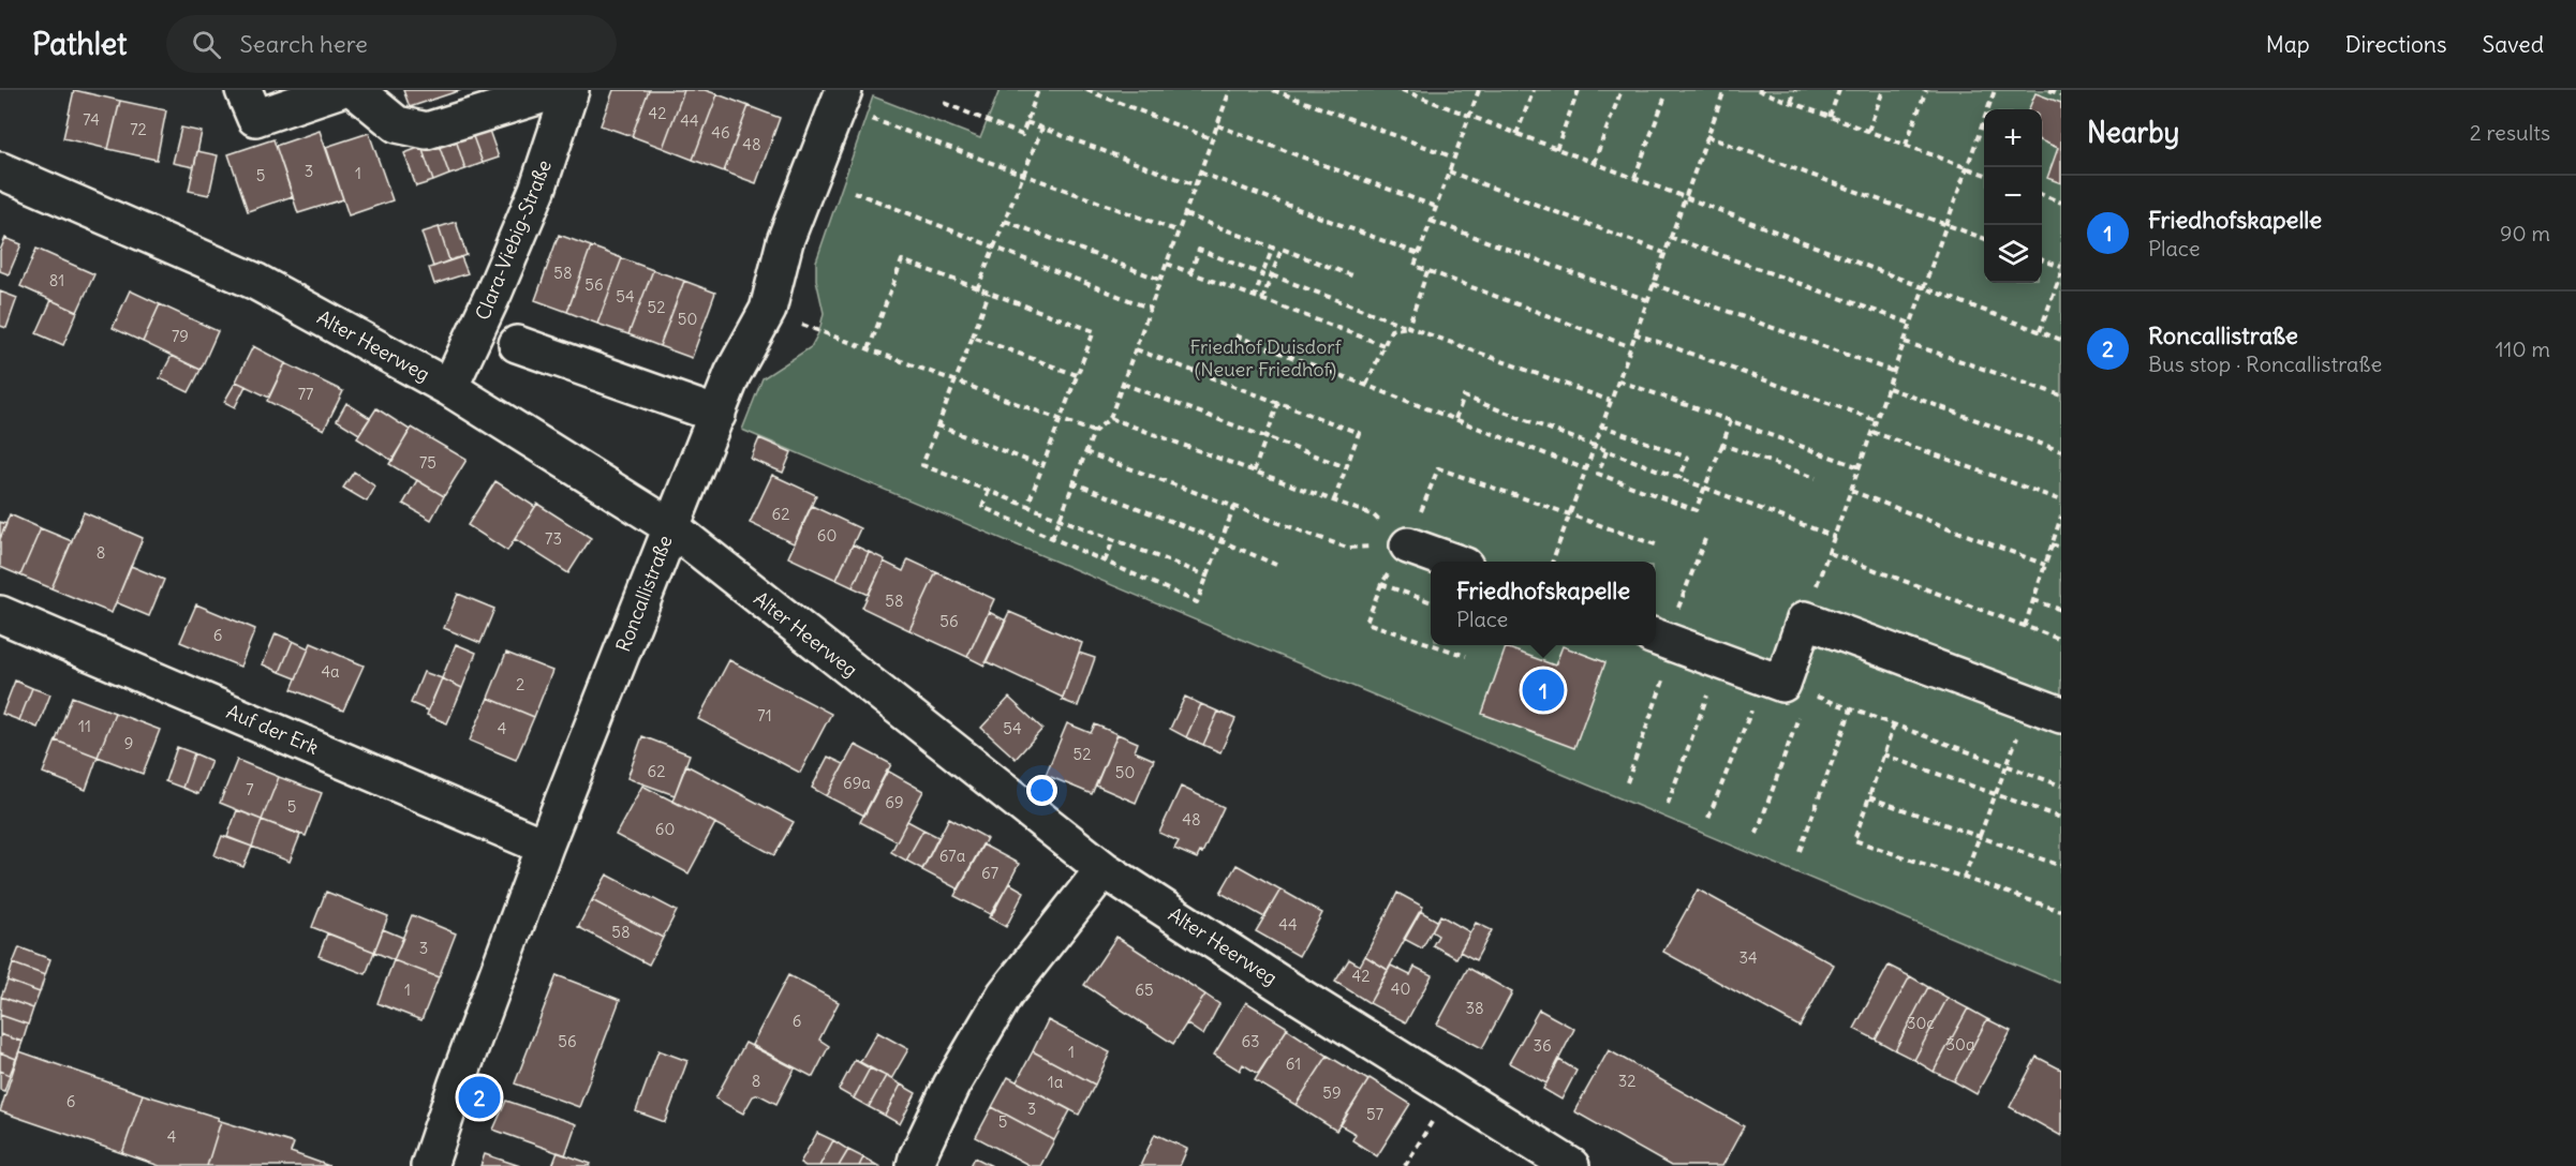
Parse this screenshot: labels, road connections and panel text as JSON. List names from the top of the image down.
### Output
{
  "streets": {
    "street": [
      "Clara-Viebig-Straße",
      "Alter Heerweg",
      "Roncallistraße",
      "Auf der Erk"
    ]
  },
  "crossings": [
    ["Clara-Viebig-Straße", "Alter Heerweg"],
    ["Alter Heerweg", "Roncallistraße"],
    ["Roncallistraße", "Auf der Erk"]
  ],
  "parks": ["Friedhof Duisdorf (Neuer Friedhof)"],
  "house_numbers": [
    "42",
    "74",
    "44",
    "72",
    "46",
    "48",
    "3",
    "1",
    "5",
    "58",
    "81",
    "56",
    "54",
    "52",
    "50",
    "79",
    "77",
    "75",
    "62",
    "60",
    "73",
    "8",
    "58",
    "56",
    "6",
    "4a",
    "2",
    "71",
    "11",
    "4",
    "54",
    "9",
    "52",
    "62",
    "50",
    "69a",
    "7",
    "69",
    "5",
    "48",
    "60",
    "67a",
    "67",
    "44",
    "58",
    "3",
    "34",
    "42",
    "40",
    "1",
    "65",
    "38",
    "6",
    "30c",
    "56",
    "63",
    "30a",
    "36",
    "1",
    "61",
    "8",
    "32",
    "1a",
    "59",
    "6",
    "3",
    "57",
    "5",
    "4"
  ],
  "page": {
    "header": "Pathlet",
    "search": "Search here",
    "nav": ["Map", "Directions", "Saved"],
    "heading": ["Nearby", "2 results"],
    "map_buttons": ["+", "−"],
    "list": [
      {
        "mark": "1",
        "name": "Friedhofskapelle",
        "note": "Place",
        "value": "90 m"
      },
      {
        "mark": "2",
        "name": "Roncallistraße",
        "note": "Bus stop · Roncallistraße",
        "value": "110 m"
      }
    ],
    "popup": ["Friedhofskapelle", "Place"],
    "pins": ["1", "2"]
  }
}
